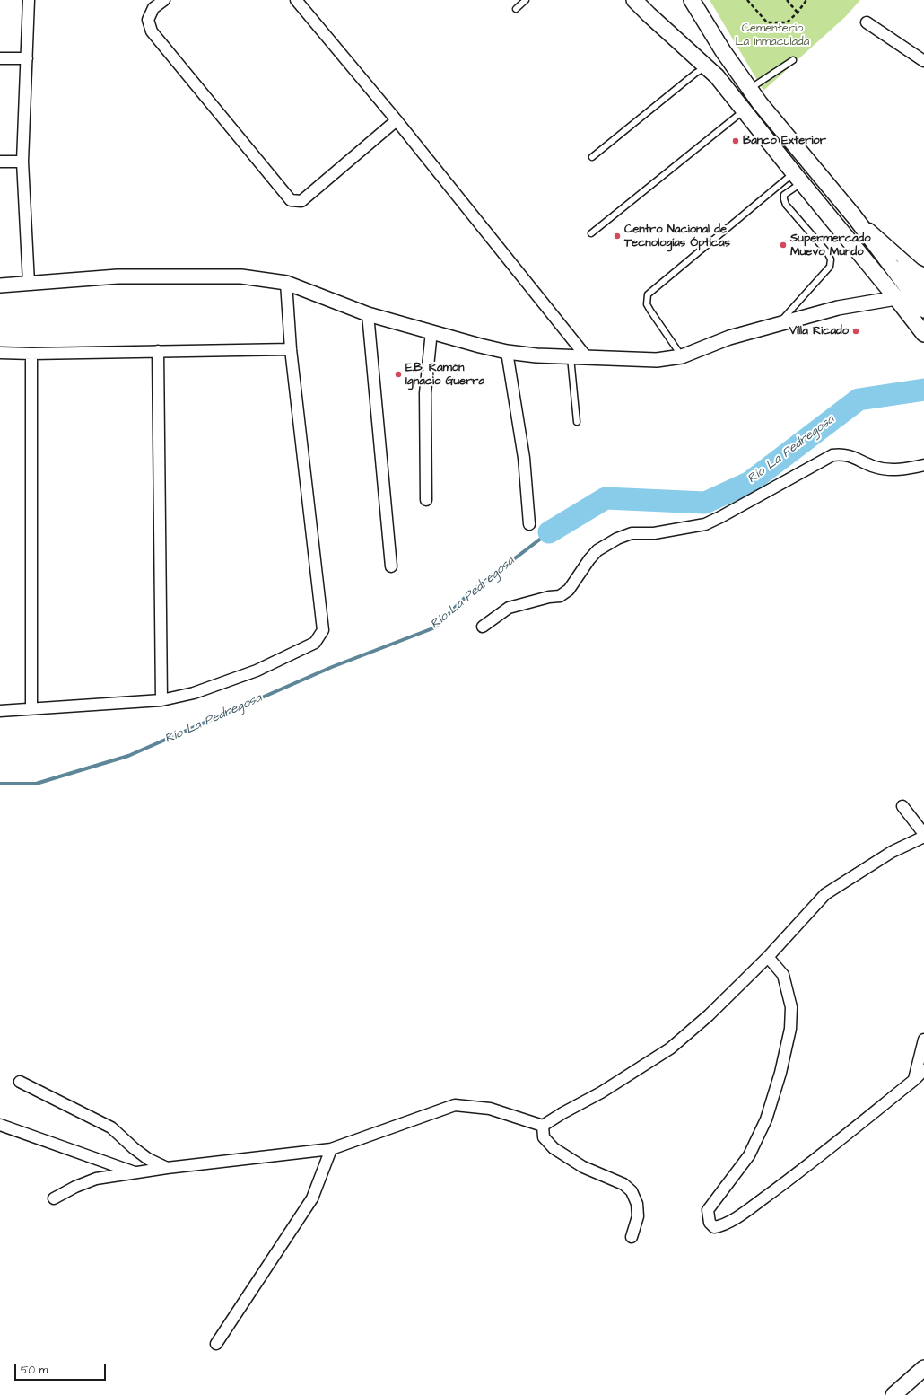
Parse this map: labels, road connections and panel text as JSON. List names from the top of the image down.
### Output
{
  "water": ["Río La Pedregosa"],
  "parks": ["Cementerio La Inmaculada"],
  "places": [
    "Banco Exterior",
    "Centro Nacional de Tecnologías Ópticas",
    "Supermercado Muevo Mundo",
    "Villa Ricado",
    "E.B. Ramón Ignacio Guerra"
  ],
  "scale_bar": "50 m"
}
